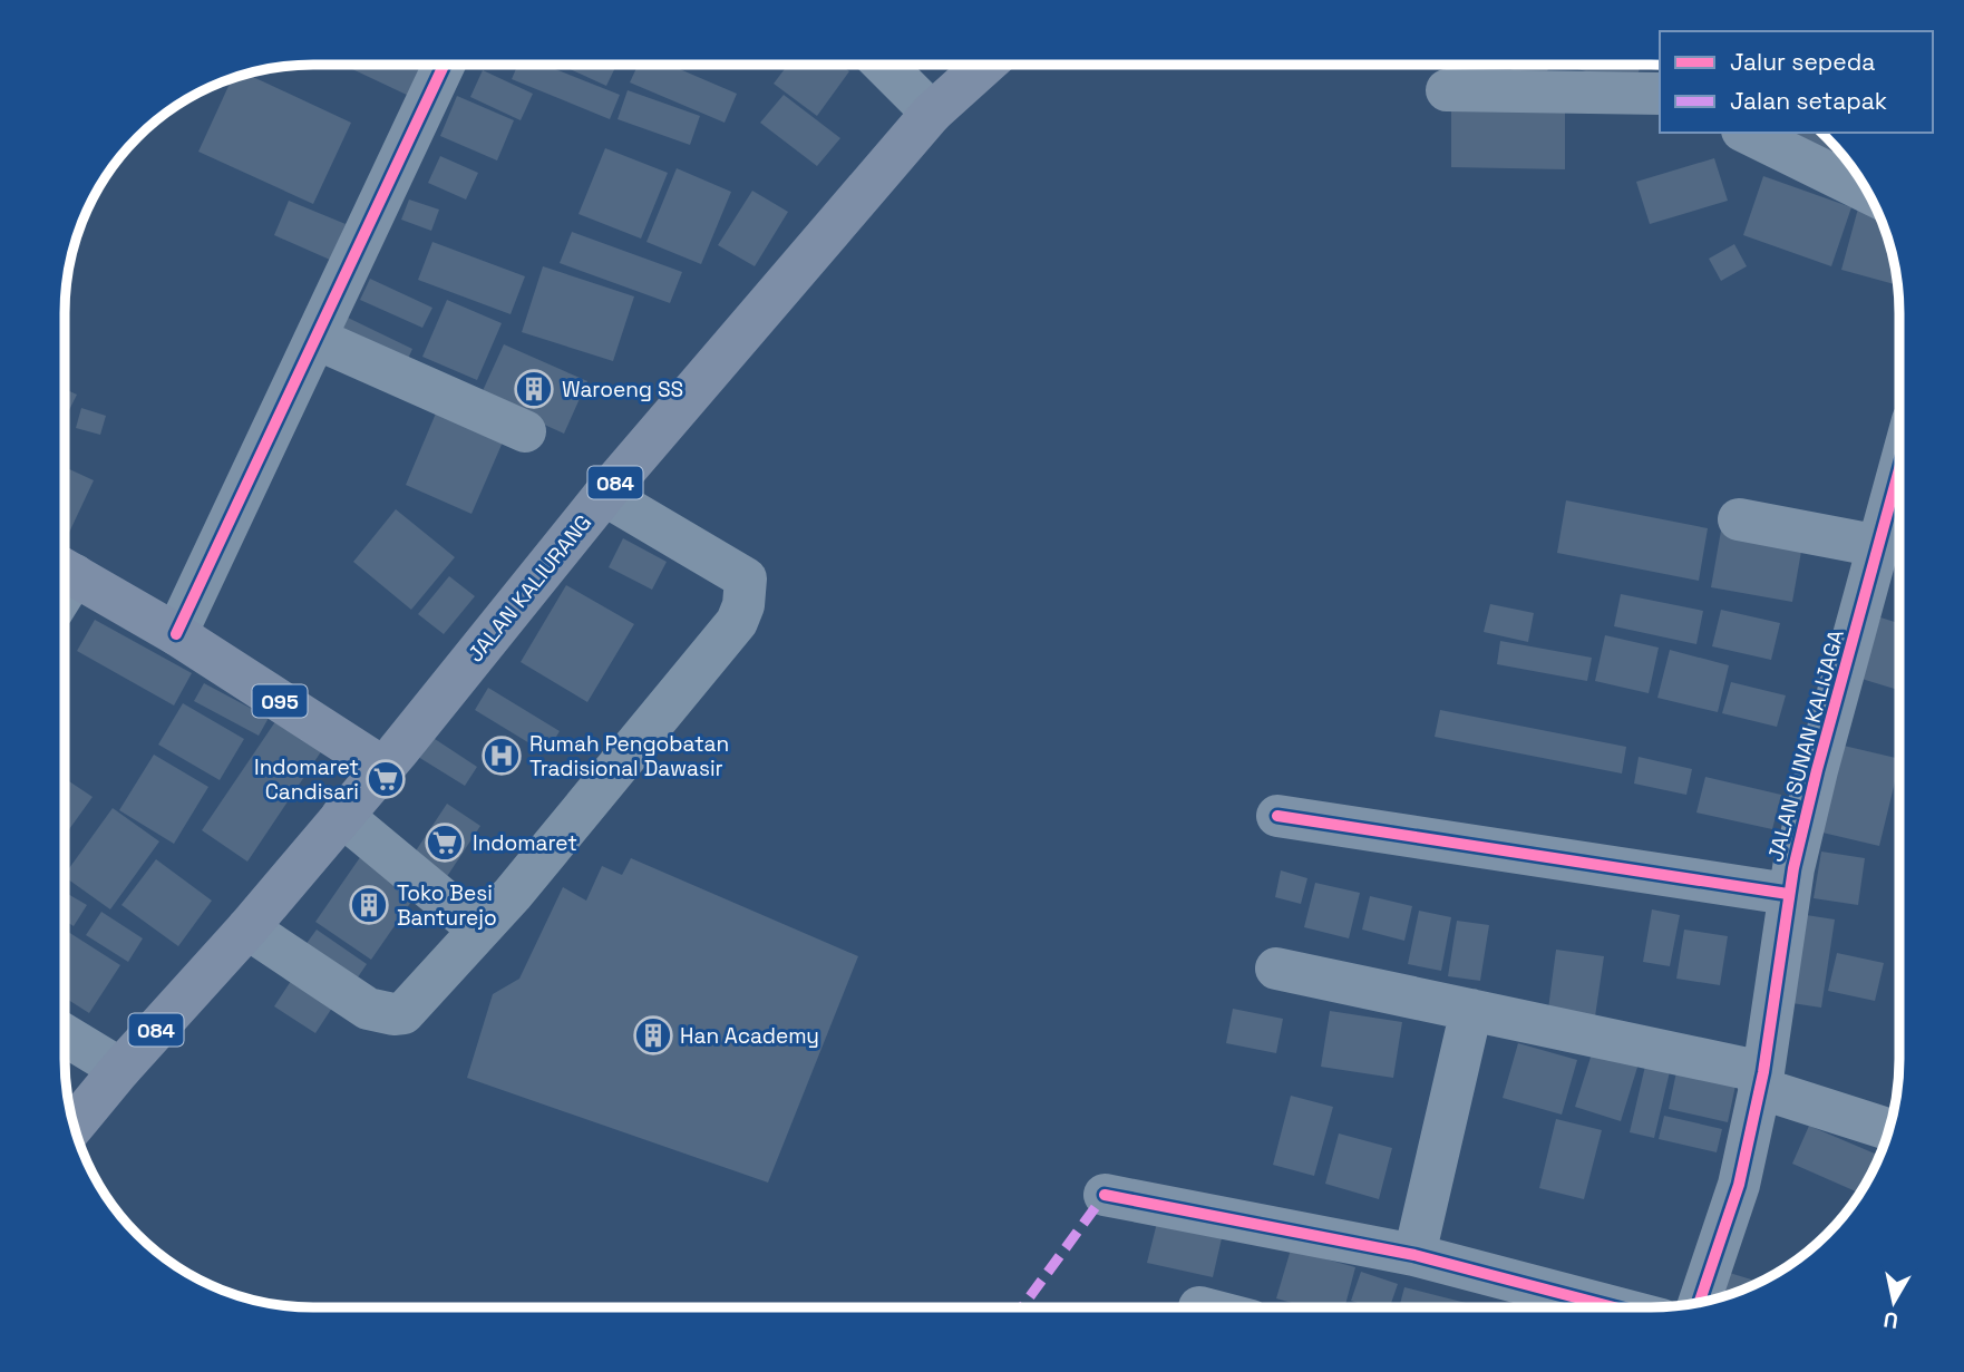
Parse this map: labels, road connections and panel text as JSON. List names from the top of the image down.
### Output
{
  "streets": {
    "main road": ["084", "JALAN KALIURANG", "095"],
    "street": ["JALAN SUNAN KALIJAGA"]
  },
  "crossings": [
    ["JALAN KALIURANG", "095"]
  ],
  "places": {
    "building": ["Waroeng SS", "Toko Besi Banturejo", "Han Academy"],
    "hospital": ["Rumah Pengobatan Tradisional Dawasir"],
    "supermarket": ["Indomaret Candisari", "Indomaret"]
  },
  "legend": ["Jalur sepeda", "Jalan setapak"],
  "north": "bottom"
}
